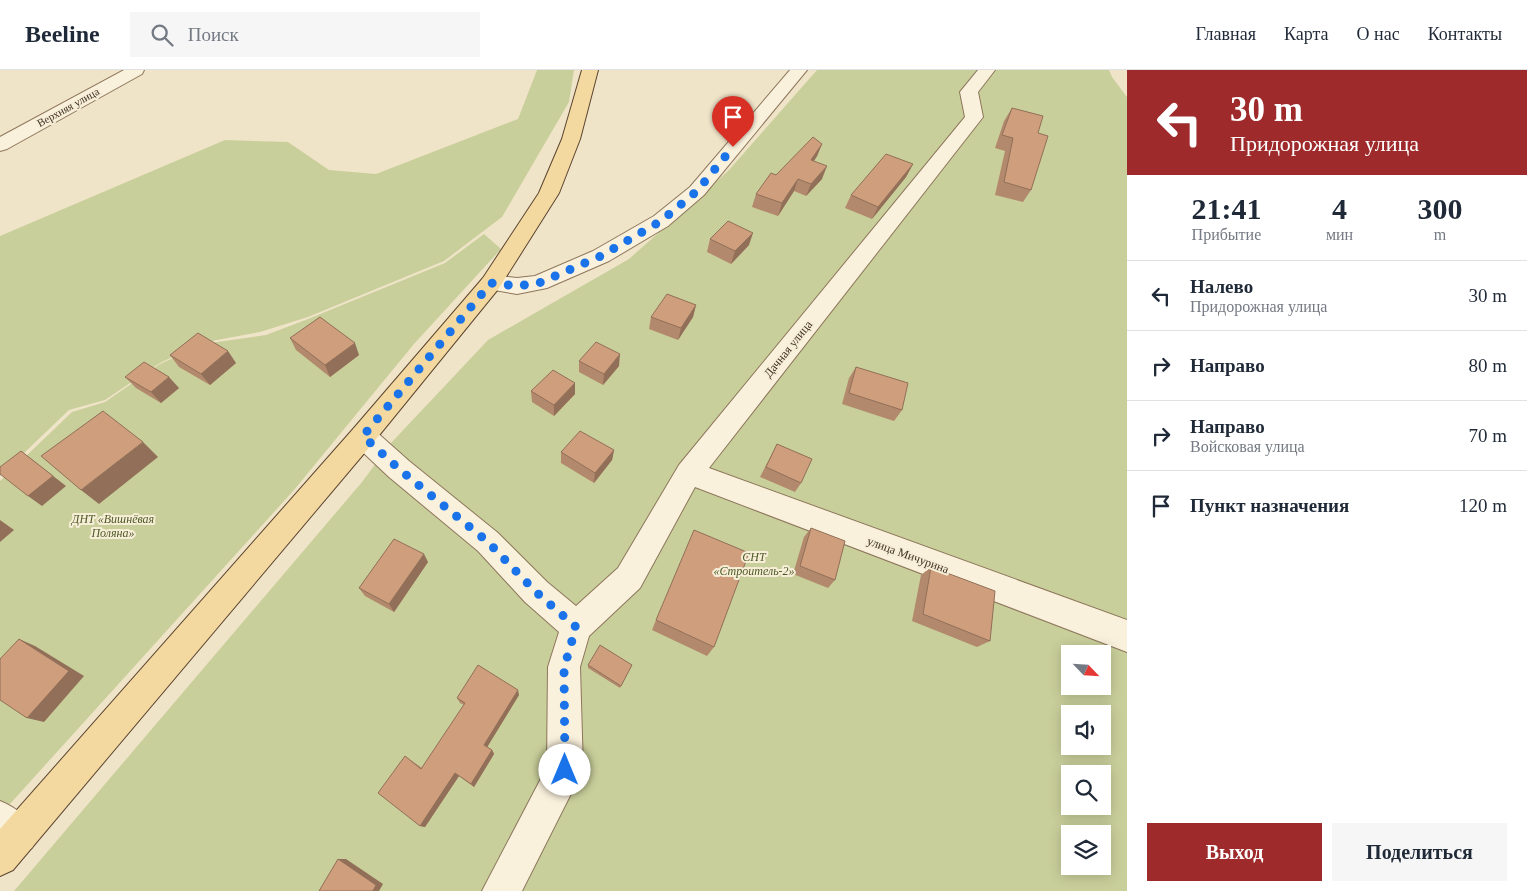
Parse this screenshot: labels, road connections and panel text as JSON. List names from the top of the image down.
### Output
{
  "streets": {
    "street": ["Верхняя улица", "Дачная улица", "улица Мичурина"]
  },
  "crossings": [
    ["Дачная улица", "улица Мичурина"]
  ],
  "parks": ["ДНТ «Вишнёвая Поляна»", "СНТ «Строитель-2»"],
  "north": "bottom right",
  "page": {
    "header": "Beeline",
    "search": "Поиск",
    "nav": [
      "Главная",
      "Карта",
      "О нас",
      "Контакты"
    ],
    "turn": ["30 m", "Придорожная улица"],
    "eta": [
      "21:41",
      "Прибытие",
      "4",
      "мин",
      "300",
      "m"
    ],
    "list": [
      {
        "name": "Налево",
        "note": "Придорожная улица",
        "value": "30 m"
      },
      {
        "name": "Направо",
        "value": "80 m"
      },
      {
        "name": "Направо",
        "note": "Войсковая улица",
        "value": "70 m"
      },
      {
        "name": "Пункт назначения",
        "value": "120 m"
      }
    ],
    "buttons": ["Выход", "Поделиться"]
  }
}
